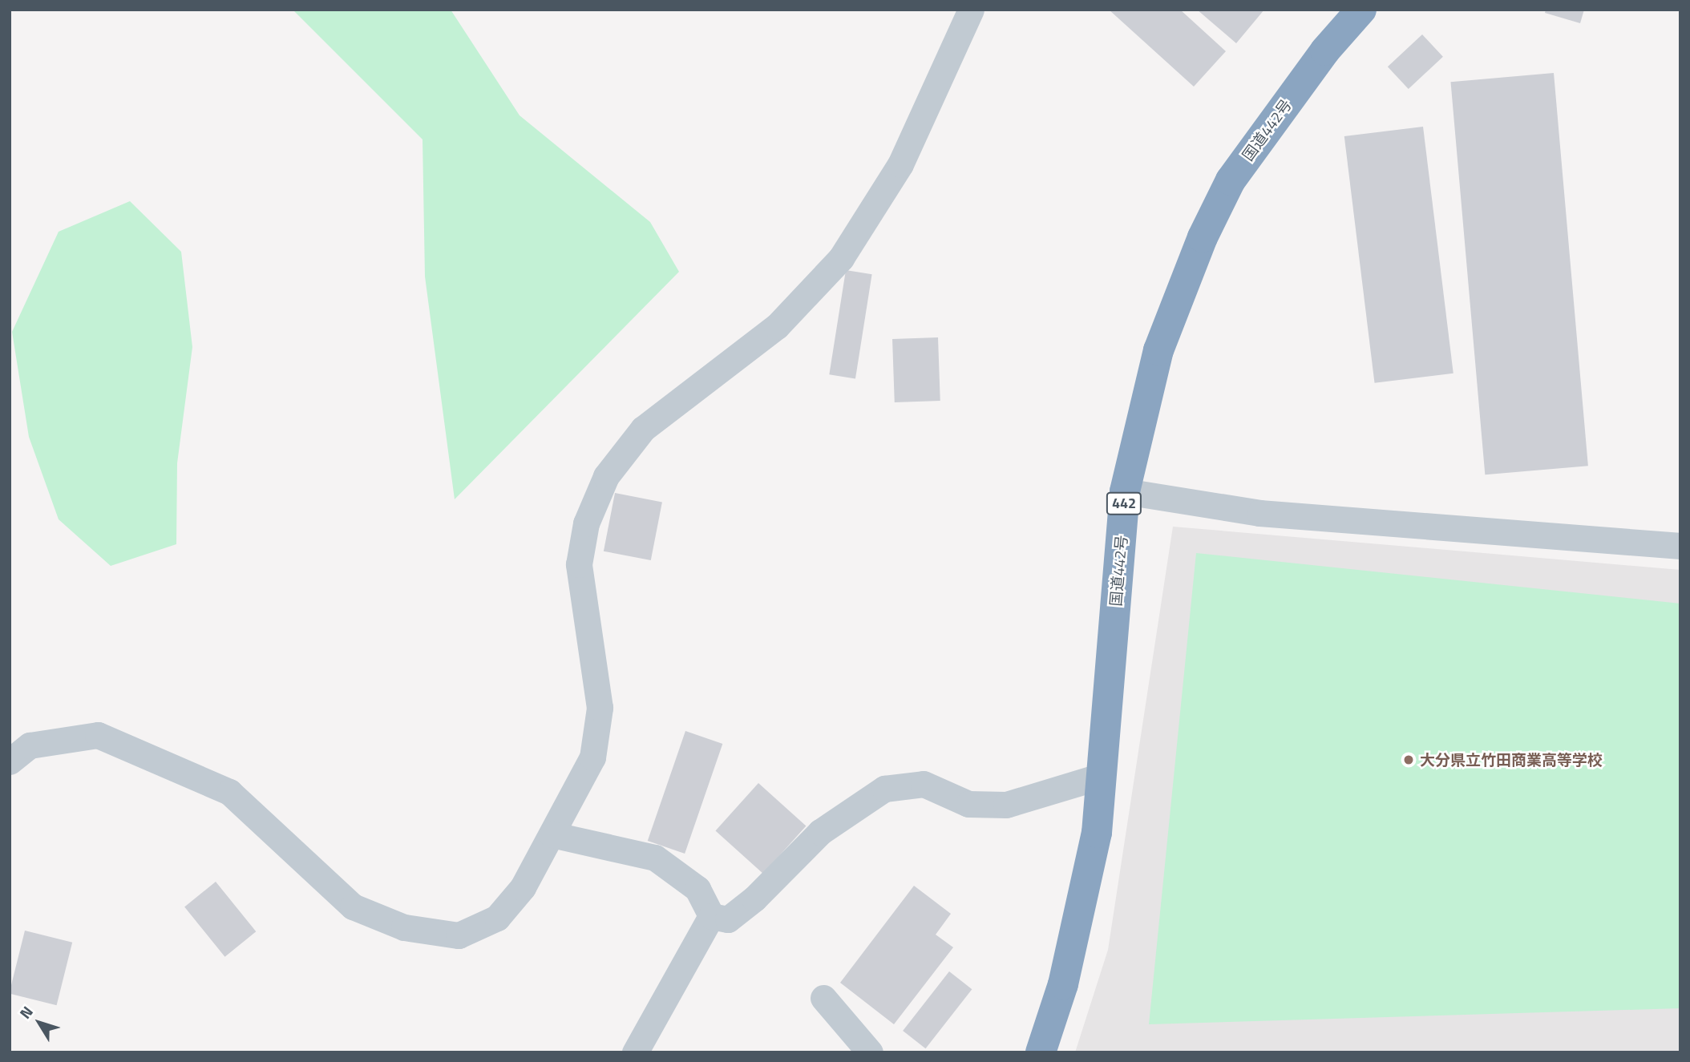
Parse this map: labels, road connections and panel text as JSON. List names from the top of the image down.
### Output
{
  "streets": {
    "highway": ["国道442号", "442"]
  },
  "places": ["大分県立竹田商業高等学校"],
  "north": "top left"
}
